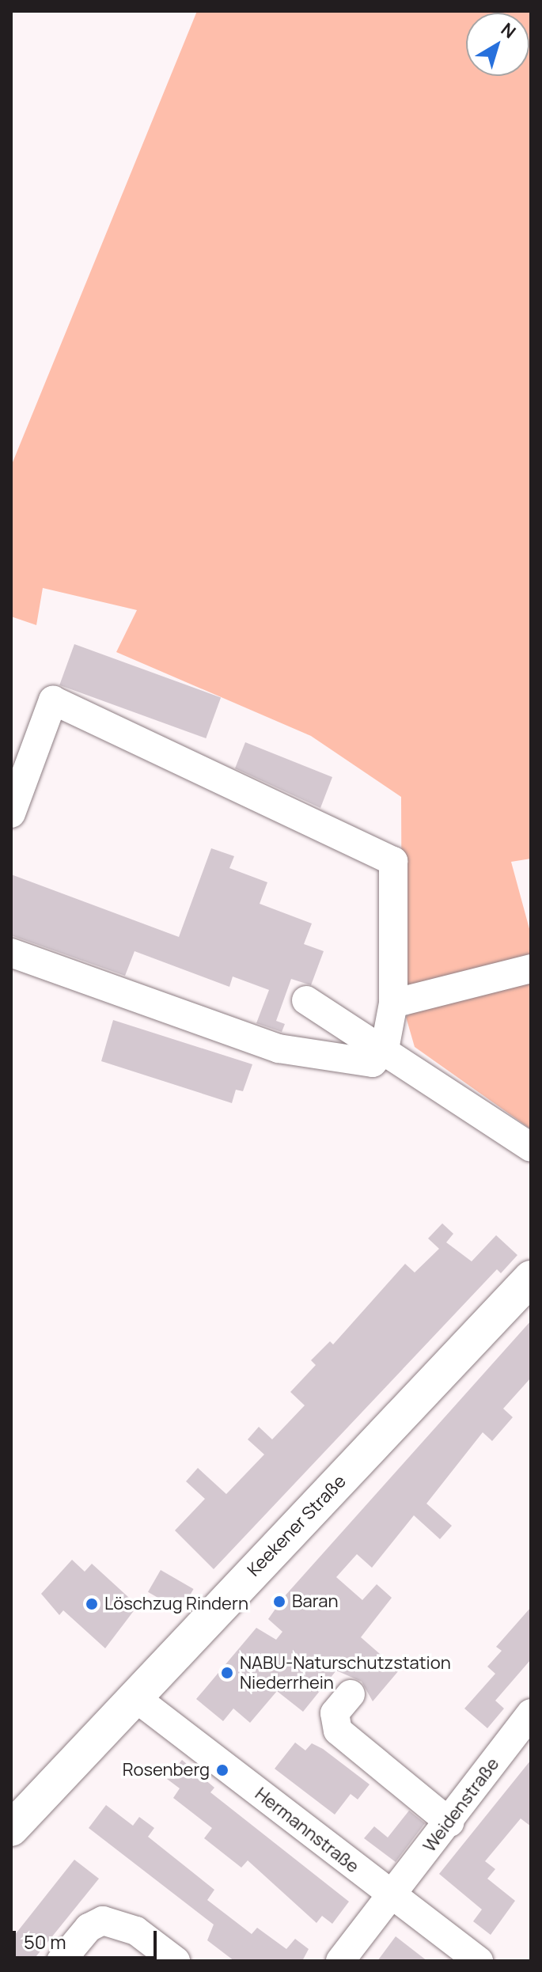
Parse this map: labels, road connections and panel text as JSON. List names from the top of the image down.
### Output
{
  "streets": {
    "main road": ["Keekener Straße"],
    "street": ["Weidenstraße", "Hermannstraße"]
  },
  "crossings": [
    ["Keekener Straße", "Hermannstraße"],
    ["Weidenstraße", "Hermannstraße"]
  ],
  "places": [
    "Baran",
    "Löschzug Rindern",
    "NABU-Naturschutzstation Niederrhein",
    "Rosenberg"
  ],
  "scale_bar": "50 m",
  "north": "top right"
}
